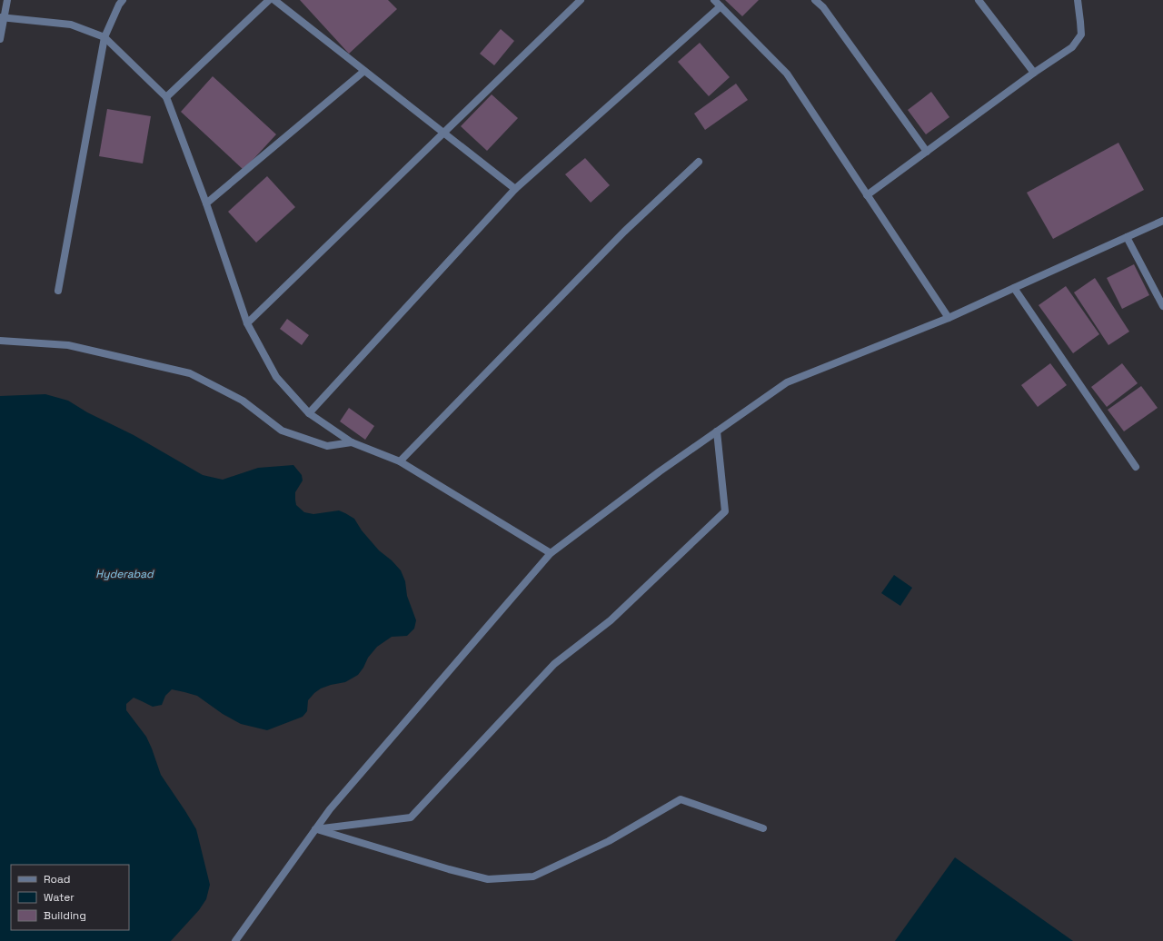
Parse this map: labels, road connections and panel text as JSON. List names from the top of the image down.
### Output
{
  "water": ["Hyderabad"],
  "legend": ["Road", "Water", "Building"]
}
